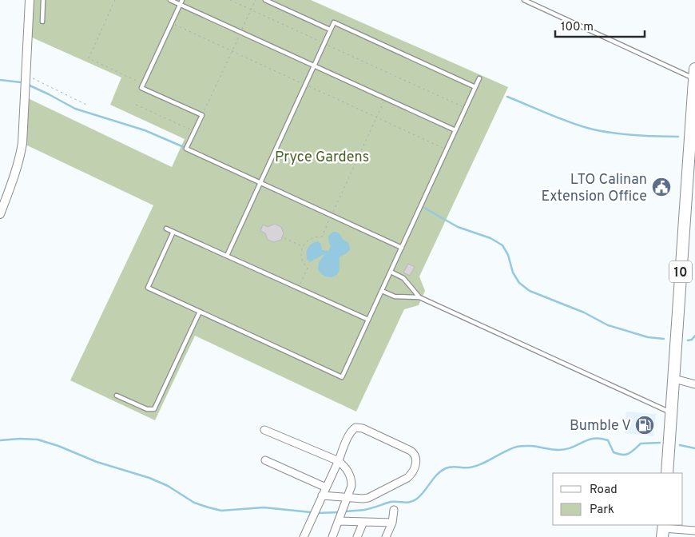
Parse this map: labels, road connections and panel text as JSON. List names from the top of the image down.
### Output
{
  "streets": {
    "highway": ["10"]
  },
  "parks": ["Pryce Gardens"],
  "places": {
    "public building": ["LTO Calinan Extension Office"],
    "fuel station": ["Bumble V"]
  },
  "legend": ["Road", "Park"],
  "scale_bar": "100 m"
}
